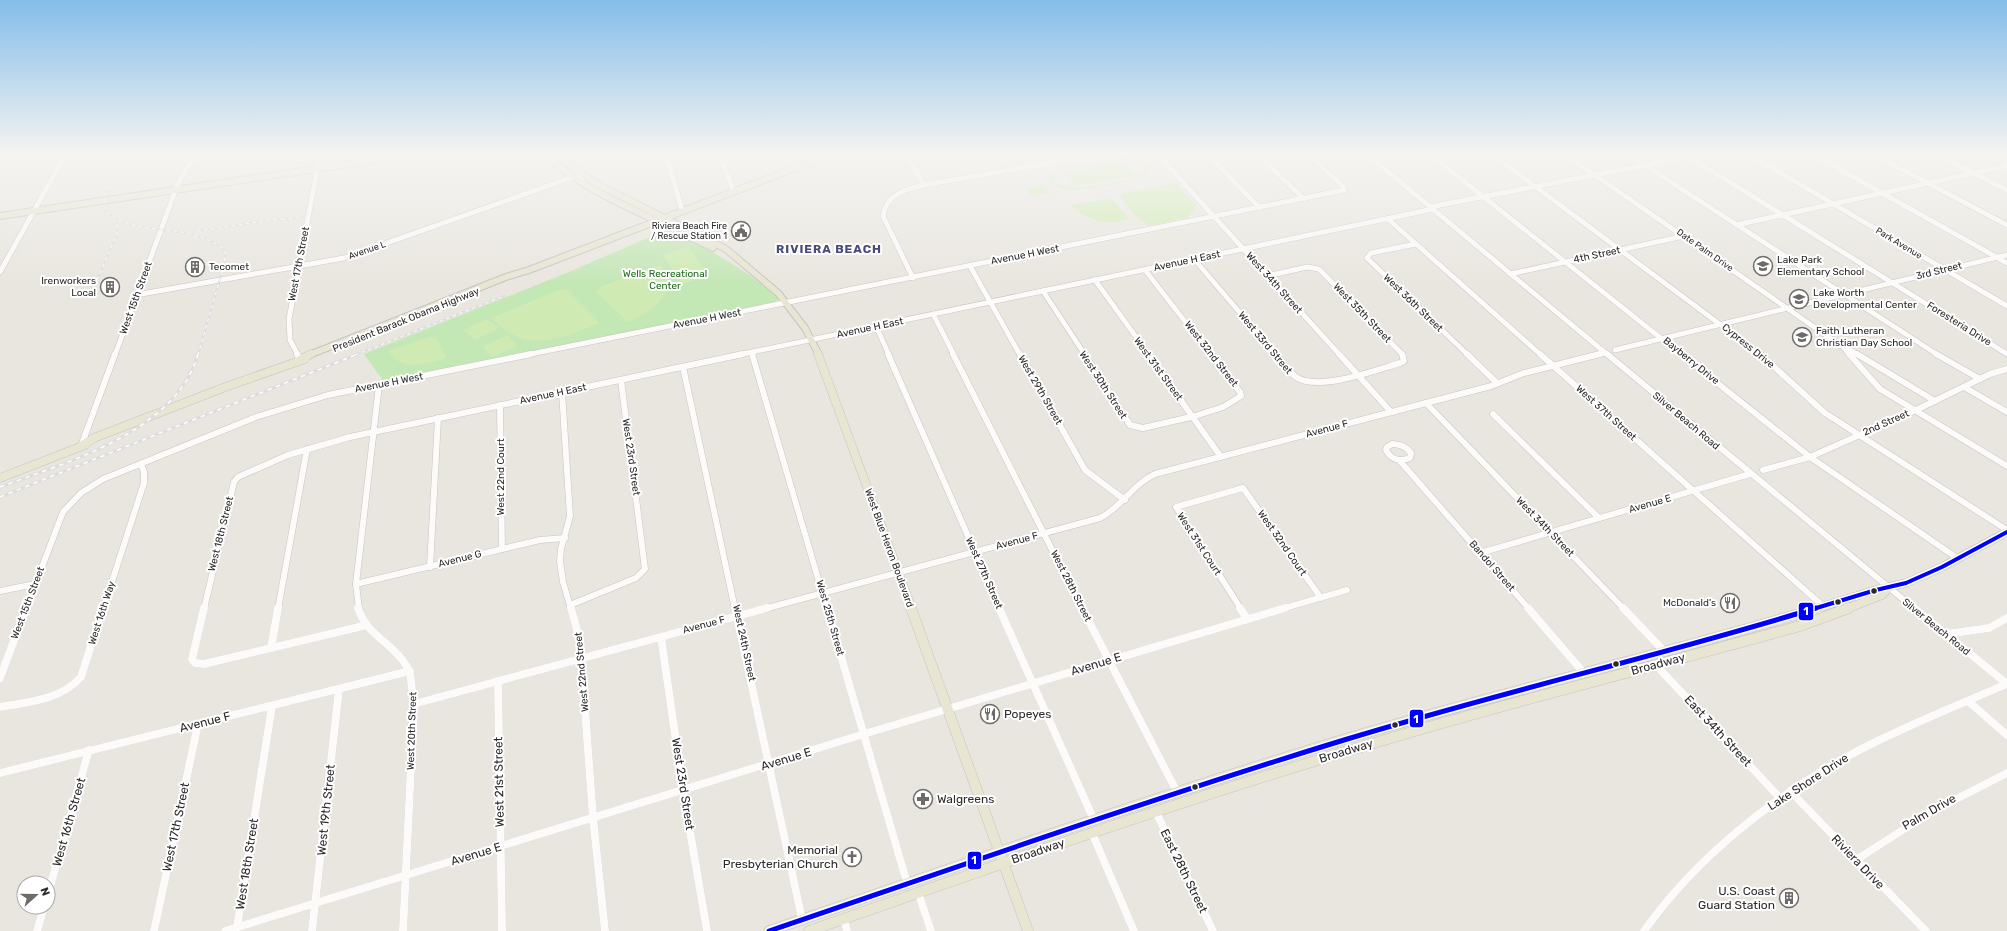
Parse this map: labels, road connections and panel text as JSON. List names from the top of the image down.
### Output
{
  "streets": {
    "main road": ["President Barack Obama Highway", "West Blue Heron Boulevard", "Broadway"],
    "street": [
      "Park Avenue",
      "Avenue L",
      "Date Palm Drive",
      "Avenue H West",
      "4th Street",
      "Avenue H East",
      "West 17th Street",
      "3rd Street",
      "West 34th Street",
      "West 15th Street",
      "West 36th Street",
      "West 35th Street",
      "Foresteria Drive",
      "West 33rd Street",
      "Cypress Drive",
      "West 32nd Street",
      "Bayberry Drive",
      "West 31st Street",
      "West 30th Street",
      "West 29th Street",
      "West 37th Street",
      "Silver Beach Road",
      "2nd Street",
      "Avenue F",
      "West 23rd Street",
      "West 22nd Court",
      "Avenue E",
      "West 18th Street",
      "West 32nd Court",
      "West 31st Court",
      "Avenue G",
      "Bandol Street",
      "West 27th Street",
      "West 28th Street",
      "West 16th Way",
      "West 25th Street",
      "West 24th Street",
      "West 22nd Street",
      "West 20th Street",
      "East 34th Street",
      "West 21st Street",
      "Lake Shore Drive",
      "West 19th Street",
      "Palm Drive",
      "West 16th Street",
      "Riviera Drive",
      "East 28th Street"
    ]
  },
  "crossings": [
    ["Park Avenue", "3rd Street"],
    ["Avenue L", "West 17th Street"],
    ["Avenue L", "West 15th Street"],
    ["Date Palm Drive", "4th Street"],
    ["Date Palm Drive", "3rd Street"],
    ["Date Palm Drive", "2nd Street"],
    ["Avenue H West", "West 34th Street"],
    ["Avenue H West", "West 15th Street"],
    ["Avenue H West", "West 29th Street"],
    ["Avenue H West", "West Blue Heron Boulevard"],
    ["Avenue H West", "West 16th Way"],
    ["Avenue H West", "West 20th Street"],
    ["4th Street", "Cypress Drive"],
    ["4th Street", "Bayberry Drive"],
    ["4th Street", "Silver Beach Road"],
    ["Avenue H East", "West 34th Street"],
    ["Avenue H East", "West 33rd Street"],
    ["Avenue H East", "West 32nd Street"],
    ["Avenue H East", "West 31st Street"],
    ["Avenue H East", "West 30th Street"],
    ["Avenue H East", "West 29th Street"],
    ["Avenue H East", "West 37th Street"],
    ["Avenue H East", "Silver Beach Road"],
    ["Avenue H East", "West 23rd Street"],
    ["Avenue H East", "West 22nd Court"],
    ["Avenue H East", "West 18th Street"],
    ["Avenue H East", "West Blue Heron Boulevard"],
    ["Avenue H East", "West 27th Street"],
    ["Avenue H East", "West 28th Street"],
    ["Avenue H East", "West 25th Street"],
    ["Avenue H East", "West 24th Street"],
    ["Avenue H East", "West 22nd Street"],
    ["Avenue H East", "West 20th Street"],
    ["West 17th Street", "President Barack Obama Highway"],
    ["West 17th Street", "Avenue F"],
    ["3rd Street", "Foresteria Drive"],
    ["3rd Street", "Cypress Drive"],
    ["3rd Street", "Bayberry Drive"],
    ["West 34th Street", "West 35th Street"],
    ["West 34th Street", "West 33rd Street"],
    ["West 34th Street", "Avenue F"],
    ["West 34th Street", "Avenue E"],
    ["West 34th Street", "Broadway"],
    ["West 15th Street", "President Barack Obama Highway"],
    ["West 36th Street", "West 37th Street"],
    ["West 36th Street", "Avenue F"],
    ["West 35th Street", "West 33rd Street"],
    ["President Barack Obama Highway", "West Blue Heron Boulevard"],
    ["Cypress Drive", "2nd Street"],
    ["West 32nd Street", "West 31st Street"],
    ["West 32nd Street", "West 30th Street"],
    ["Bayberry Drive", "2nd Street"],
    ["West 31st Street", "West 30th Street"],
    ["West 31st Street", "Avenue F"],
    ["West 29th Street", "Avenue F"],
    ["West 37th Street", "Avenue F"],
    ["West 37th Street", "Avenue E"],
    ["West 37th Street", "Broadway"],
    ["Silver Beach Road", "Avenue F"],
    ["Silver Beach Road", "Avenue E"],
    ["Silver Beach Road", "Broadway"],
    ["Silver Beach Road", "Lake Shore Drive"],
    ["Avenue F", "West 23rd Street"],
    ["Avenue F", "West 18th Street"],
    ["Avenue F", "West Blue Heron Boulevard"],
    ["Avenue F", "West 27th Street"],
    ["Avenue F", "West 28th Street"],
    ["Avenue F", "West 25th Street"],
    ["Avenue F", "West 24th Street"],
    ["Avenue F", "West 22nd Street"],
    ["Avenue F", "West 20th Street"],
    ["Avenue F", "West 21st Street"],
    ["Avenue F", "West 19th Street"],
    ["Avenue F", "West 16th Street"],
    ["West 23rd Street", "Avenue E"],
    ["West 23rd Street", "West 22nd Street"],
    ["West 22nd Court", "Avenue G"],
    ["Avenue E", "West 18th Street"],
    ["Avenue E", "West 32nd Court"],
    ["Avenue E", "West 31st Court"],
    ["Avenue E", "West Blue Heron Boulevard"],
    ["Avenue E", "Bandol Street"],
    ["Avenue E", "West 27th Street"],
    ["Avenue E", "West 28th Street"],
    ["Avenue E", "West 25th Street"],
    ["Avenue E", "West 24th Street"],
    ["Avenue E", "West 22nd Street"],
    ["Avenue E", "West 20th Street"],
    ["Avenue E", "West 21st Street"],
    ["Avenue E", "West 19th Street"],
    ["West 32nd Court", "West 31st Court"],
    ["West Blue Heron Boulevard", "Broadway"],
    ["Avenue G", "West 22nd Street"],
    ["Avenue G", "West 20th Street"],
    ["Bandol Street", "Broadway"],
    ["West 27th Street", "Broadway"],
    ["West 28th Street", "Broadway"],
    ["West 25th Street", "Broadway"],
    ["West 24th Street", "Broadway"],
    ["Broadway", "East 34th Street"],
    ["Broadway", "East 28th Street"],
    ["East 34th Street", "Lake Shore Drive"],
    ["Lake Shore Drive", "Riviera Drive"],
    ["Palm Drive", "Riviera Drive"]
  ],
  "districts": ["RIVIERA BEACH"],
  "parks": ["Wells Recreational Center"],
  "places": {
    "public building": ["Riviera Beach Fire / Rescue Station 1"],
    "school or university": ["Lake Park Elementary School", "Lake Worth Developmental Center", "Faith Lutheran Christian Day School"],
    "building": ["Tecomet", "Irenworkers Local", "U.S. Coast Guard Station"],
    "restaurant": ["McDonald's", "Popeyes"],
    "pharmacy": ["Walgreens"],
    "church": ["Memorial Presbyterian Church"]
  },
  "lines": ["transit line 1"],
  "north": "right"
}
